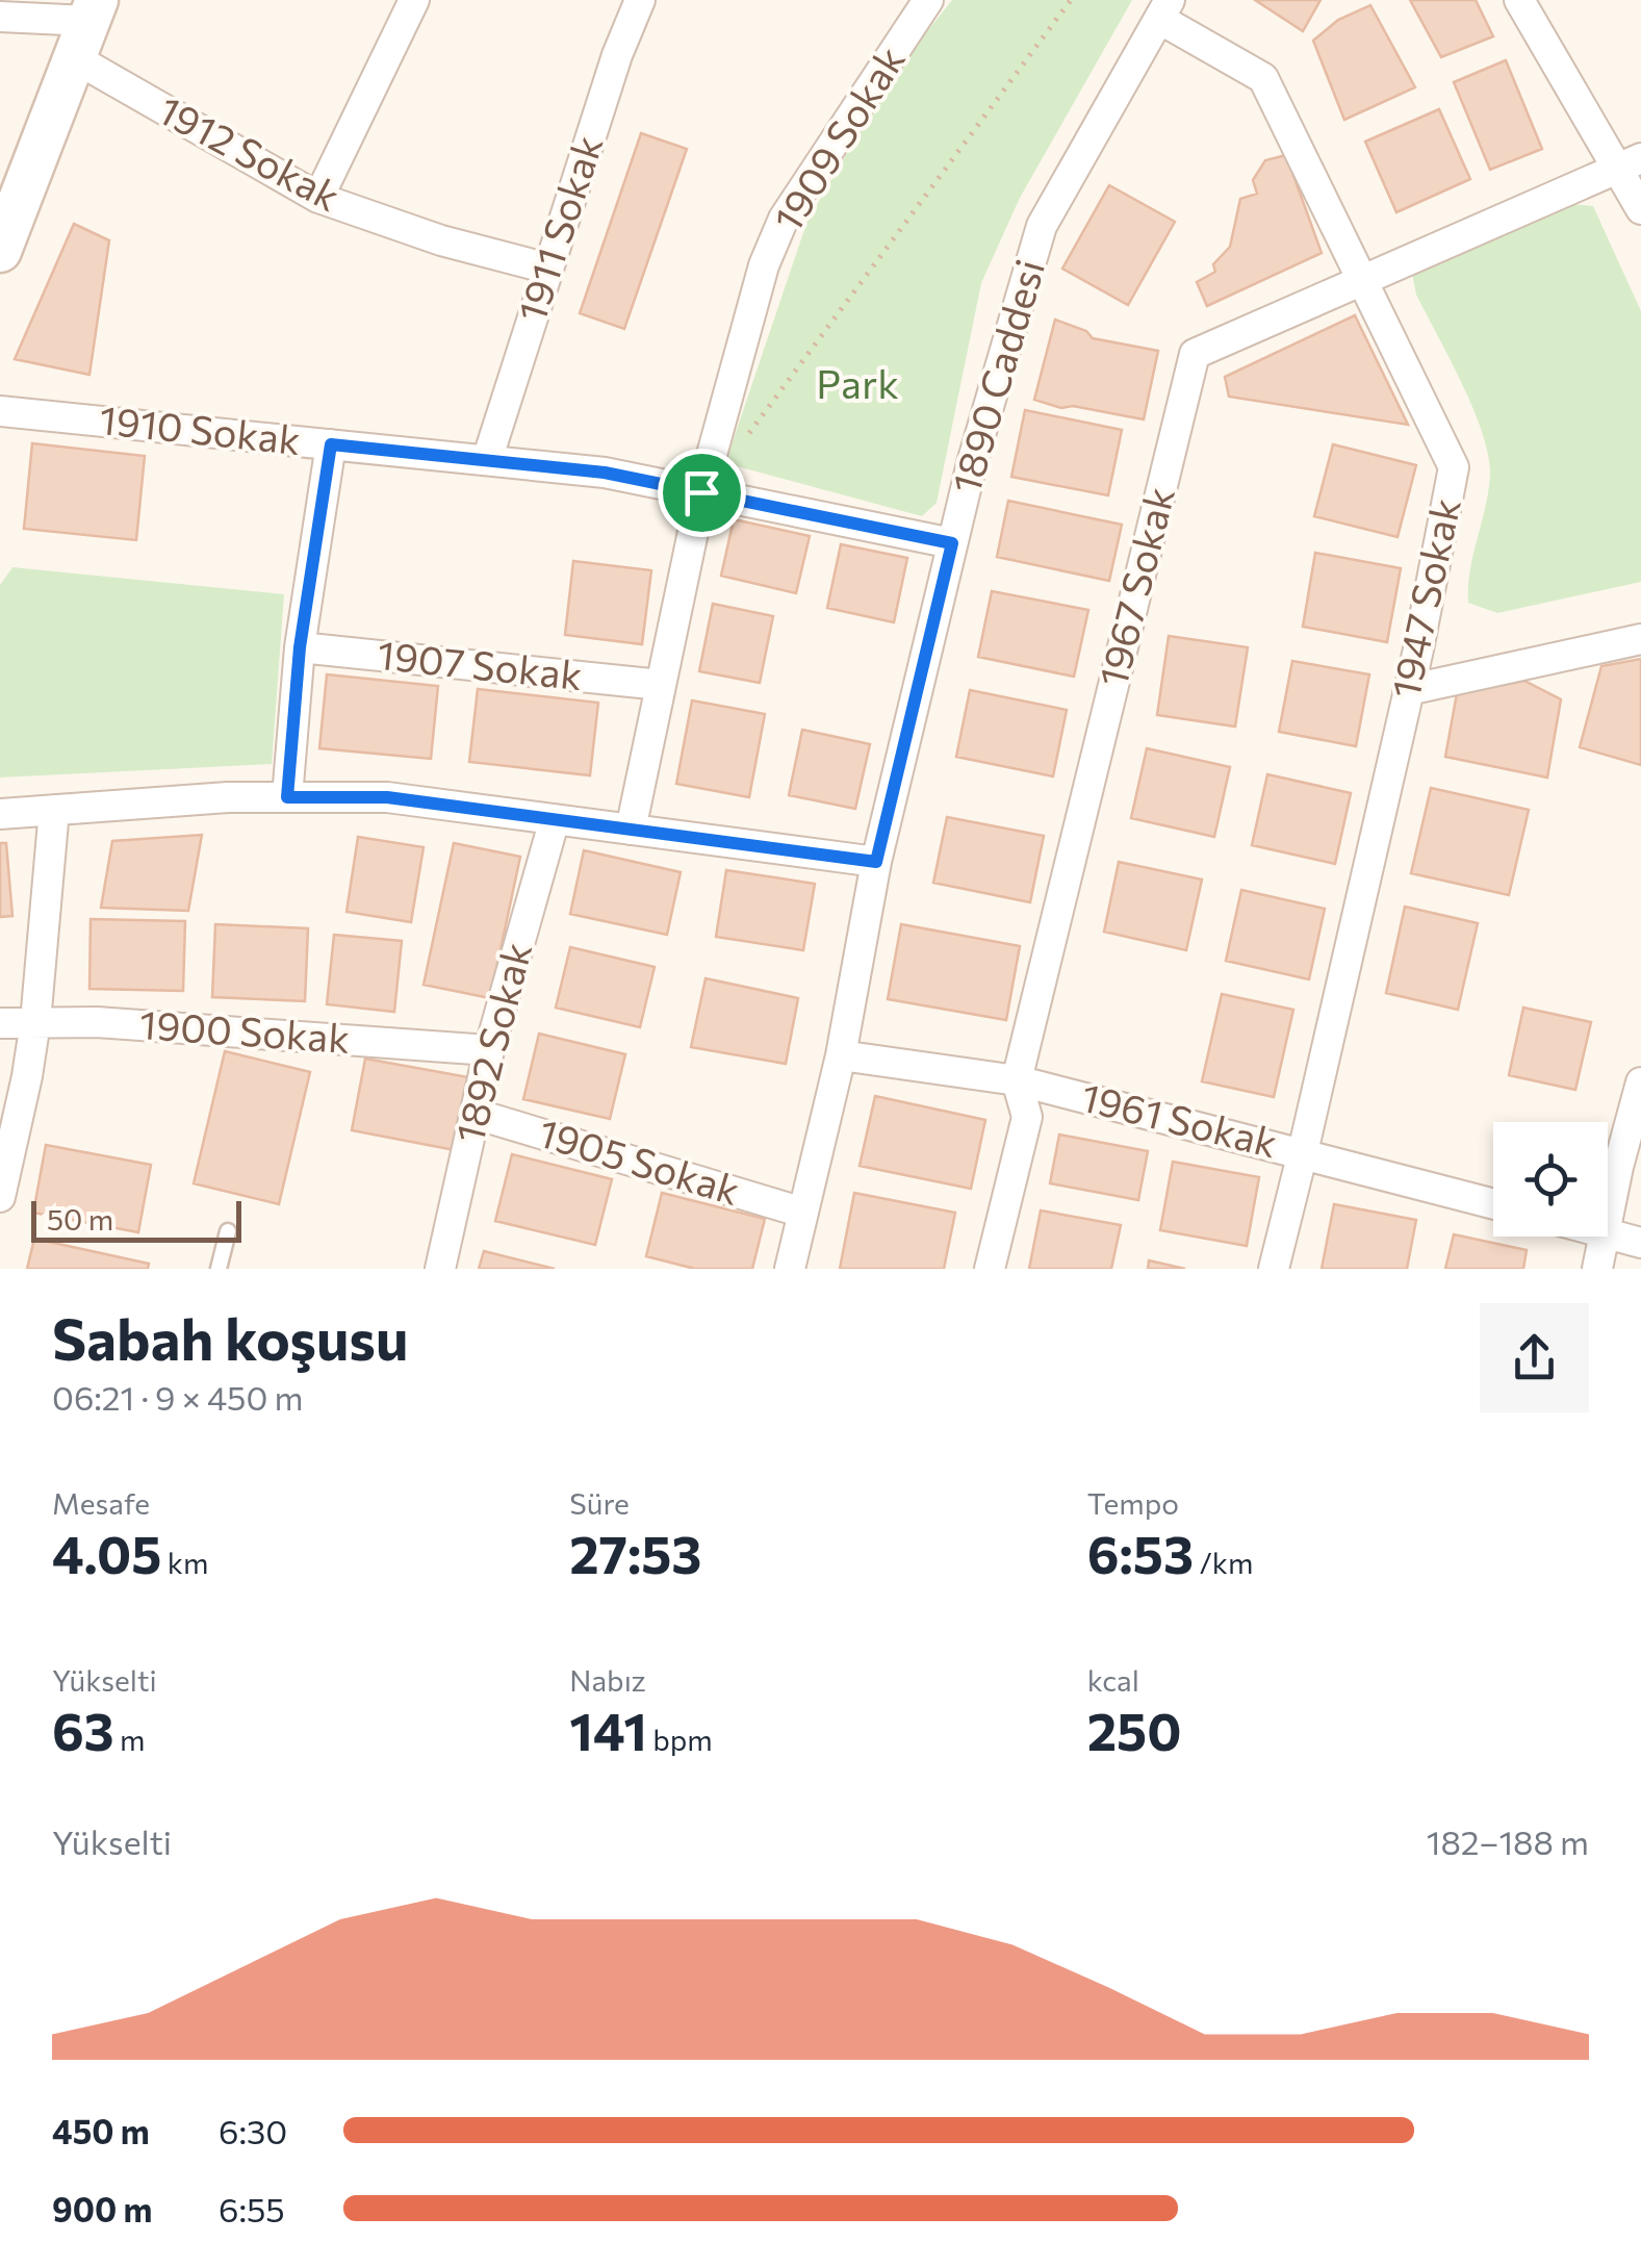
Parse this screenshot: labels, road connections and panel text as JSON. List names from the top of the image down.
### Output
{
  "streets": {
    "street": [
      "1909 Sokak",
      "1912 Sokak",
      "1911 Sokak",
      "1890 Caddesi",
      "1910 Sokak",
      "1967 Sokak",
      "1947 Sokak",
      "1907 Sokak",
      "1900 Sokak",
      "1892 Sokak",
      "1961 Sokak",
      "1905 Sokak"
    ]
  },
  "crossings": [
    ["1909 Sokak", "1910 Sokak"],
    ["1909 Sokak", "1907 Sokak"],
    ["1912 Sokak", "1911 Sokak"],
    ["1911 Sokak", "1910 Sokak"],
    ["1890 Caddesi", "1910 Sokak"],
    ["1890 Caddesi", "1947 Sokak"],
    ["1890 Caddesi", "1961 Sokak"],
    ["1890 Caddesi", "1905 Sokak"],
    ["1967 Sokak", "1947 Sokak"],
    ["1967 Sokak", "1961 Sokak"],
    ["1947 Sokak", "1961 Sokak"],
    ["1900 Sokak", "1892 Sokak"],
    ["1892 Sokak", "1905 Sokak"]
  ],
  "parks": ["Park"],
  "scale_bar": "50 m",
  "page": {
    "scale": "50 m",
    "heading": ["Sabah koşusu", "06:21 · 9 × 450 m"],
    "stats": [
      ["Mesafe", "4.05 km"],
      ["Süre", "27:53"],
      ["Tempo", "6:53 /km"],
      ["Yükselti", "63 m"],
      ["Nabız", "141 bpm"],
      ["kcal", "250"]
    ],
    "chart": ["Yükselti", "182–188 m"],
    "list": [
      {
        "name": "450 m",
        "note": "6:30"
      },
      {
        "name": "900 m",
        "note": "6:55"
      }
    ]
  }
}
